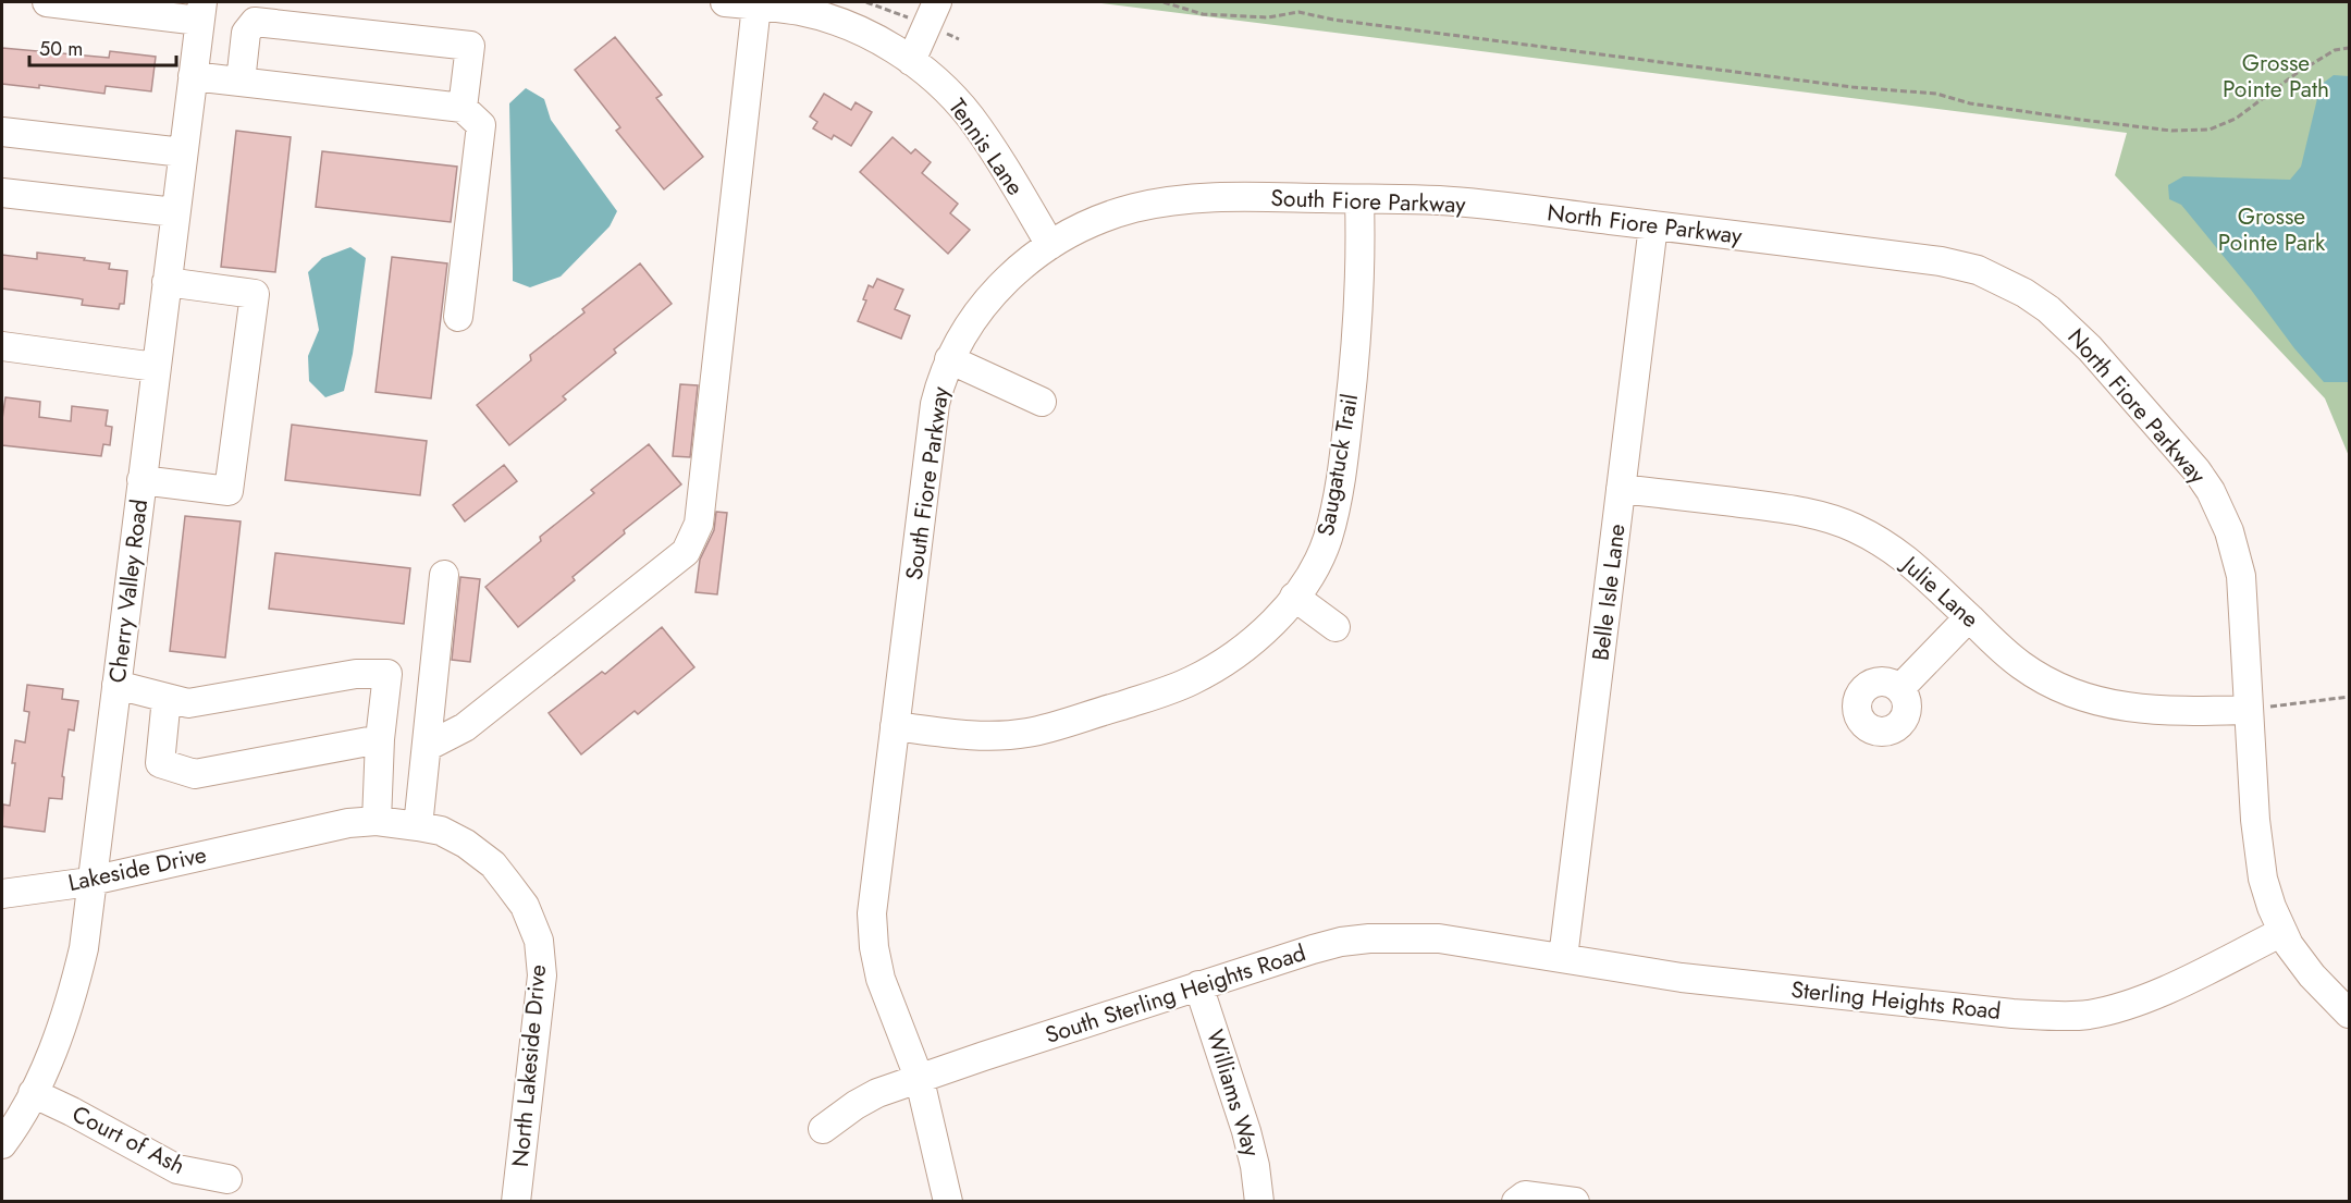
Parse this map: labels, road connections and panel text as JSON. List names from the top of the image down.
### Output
{
  "streets": {
    "street": [
      "Tennis Lane",
      "South Fiore Parkway",
      "North Fiore Parkway",
      "Saugatuck Trail",
      "Cherry Valley Road",
      "Belle Isle Lane",
      "Julie Lane",
      "Lakeside Drive",
      "South Sterling Heights Road",
      "Sterling Heights Road",
      "North Lakeside Drive",
      "Williams Way",
      "Court of Ash"
    ]
  },
  "crossings": [
    ["Tennis Lane", "South Fiore Parkway"],
    ["South Fiore Parkway", "North Fiore Parkway"],
    ["South Fiore Parkway", "Saugatuck Trail"],
    ["South Fiore Parkway", "South Sterling Heights Road"],
    ["North Fiore Parkway", "Belle Isle Lane"],
    ["North Fiore Parkway", "Julie Lane"],
    ["North Fiore Parkway", "Sterling Heights Road"],
    ["Cherry Valley Road", "Lakeside Drive"],
    ["Cherry Valley Road", "Court of Ash"],
    ["Belle Isle Lane", "Julie Lane"],
    ["Belle Isle Lane", "Sterling Heights Road"],
    ["Lakeside Drive", "North Lakeside Drive"],
    ["South Sterling Heights Road", "Sterling Heights Road"],
    ["South Sterling Heights Road", "Williams Way"]
  ],
  "parks": ["Grosse Pointe Path", "Grosse Pointe Park"],
  "scale_bar": "50 m"
}
